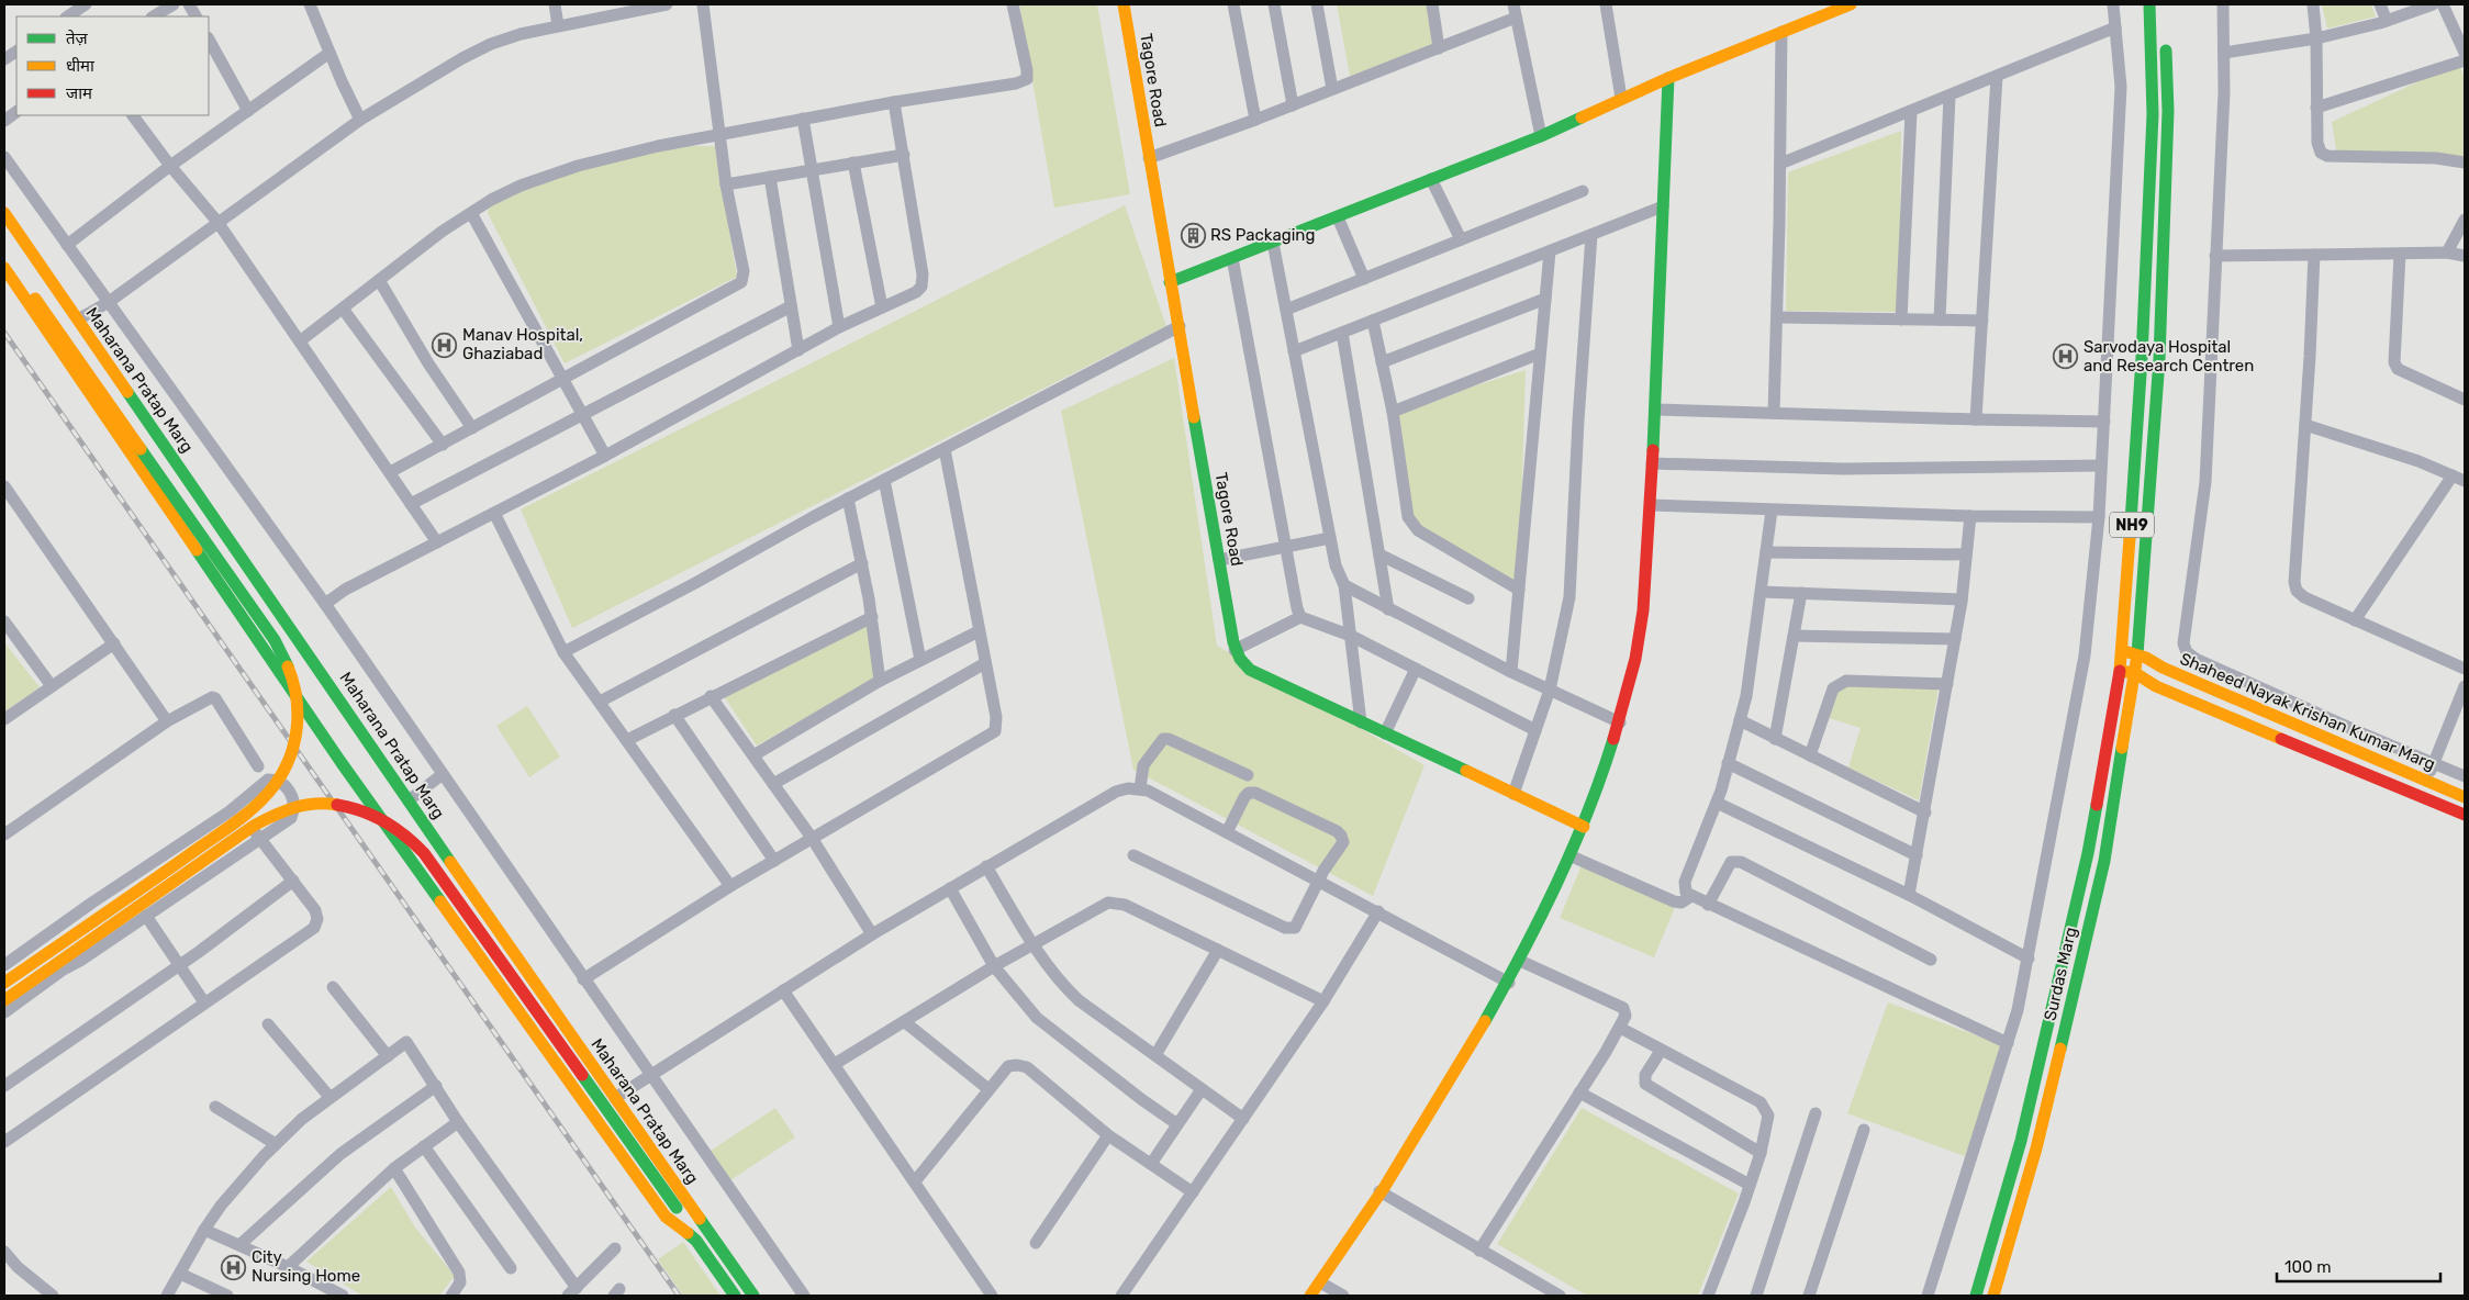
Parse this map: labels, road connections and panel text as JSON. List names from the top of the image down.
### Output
{
  "streets": {
    "main road": [
      "Tagore Road",
      "Maharana Pratap Marg",
      "NH9",
      "Shaheed Nayak Krishan Kumar Marg",
      "Surdas Marg"
    ]
  },
  "crossings": [
    ["NH9", "Shaheed Nayak Krishan Kumar Marg"],
    ["NH9", "Surdas Marg"],
    ["Shaheed Nayak Krishan Kumar Marg", "Surdas Marg"]
  ],
  "places": {
    "building": ["RS Packaging"],
    "hospital": ["Manav Hospital, Ghaziabad", "Sarvodaya Hospital and Research Centren", "City Nursing Home"]
  },
  "legend": ["तेज़", "धीमा", "जाम"],
  "scale_bar": "100 m"
}
